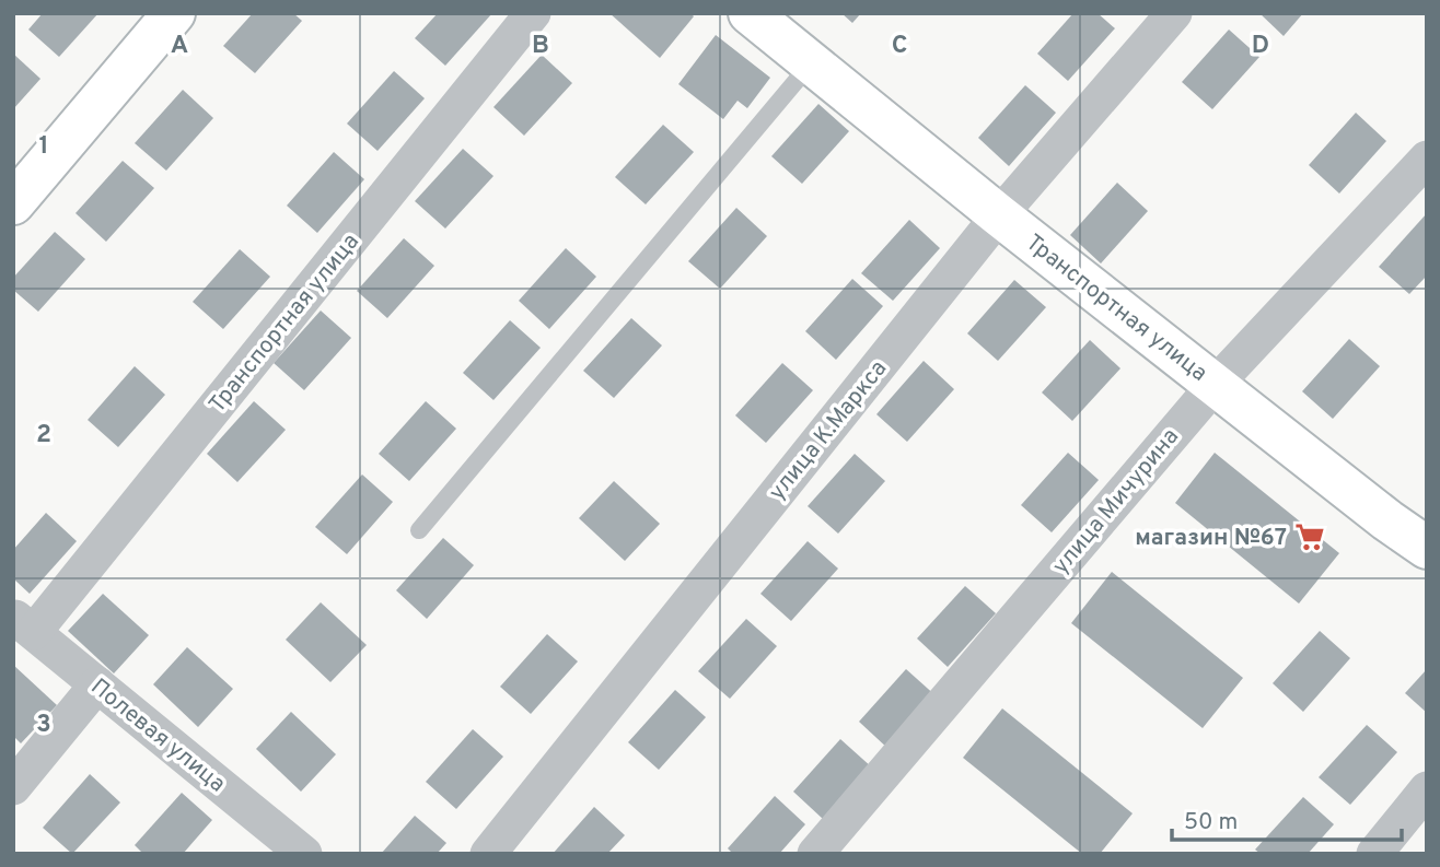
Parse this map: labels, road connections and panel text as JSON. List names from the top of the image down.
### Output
{
  "streets": {
    "street": [
      "Транспортная улица",
      "улица К.Маркса",
      "улица Мичурина",
      "Полевая улица"
    ]
  },
  "crossings": [
    ["Транспортная улица", "улица К.Маркса"],
    ["Транспортная улица", "улица Мичурина"],
    ["Транспортная улица", "Полевая улица"]
  ],
  "places": {
    "supermarket": ["магазин №67"]
  },
  "scale_bar": "50 m",
  "grid": {
    "columns": [
      "A",
      "B",
      "C",
      "D"
    ],
    "rows": ["1", "2", "3"]
  }
}
